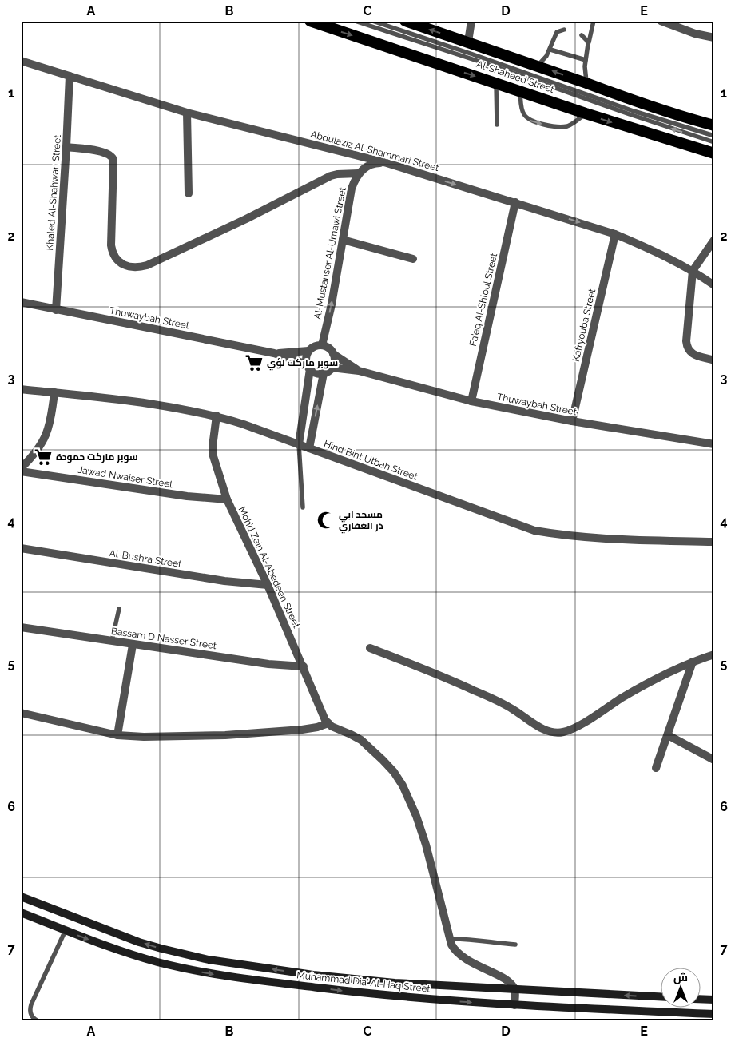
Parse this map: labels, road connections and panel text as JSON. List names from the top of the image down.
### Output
{
  "streets": {
    "highway": ["Al-Shaheed Street"],
    "main road": ["Muhammad Dia' Al-Haq Street"],
    "street": [
      "Abdulaziz Al-Shammari Street",
      "Khaled Al-Shahwan Street",
      "Al-Mustanser Al-Umawi Street",
      "Fa'eq Al-Shloul Street",
      "Thuwaybah Street",
      "Kafryouba Street",
      "Hind Bint Utbah Street",
      "Jawad Nwaiser Street",
      "Al-Bushra Street",
      "Moh’d Zein Al-Abedeen Street",
      "Bassam D Nasser Street"
    ]
  },
  "crossings": [
    ["Abdulaziz Al-Shammari Street", "Khaled Al-Shahwan Street"],
    ["Abdulaziz Al-Shammari Street", "Fa'eq Al-Shloul Street"],
    ["Abdulaziz Al-Shammari Street", "Kafryouba Street"],
    ["Khaled Al-Shahwan Street", "Thuwaybah Street"],
    ["Al-Mustanser Al-Umawi Street", "Thuwaybah Street"],
    ["Fa'eq Al-Shloul Street", "Thuwaybah Street"],
    ["Thuwaybah Street", "Kafryouba Street"],
    ["Hind Bint Utbah Street", "Moh’d Zein Al-Abedeen Street"],
    ["Jawad Nwaiser Street", "Moh’d Zein Al-Abedeen Street"],
    ["Al-Bushra Street", "Moh’d Zein Al-Abedeen Street"],
    ["Moh’d Zein Al-Abedeen Street", "Bassam D Nasser Street"]
  ],
  "one_way": ["Al-Mustanser Al-Umawi Street"],
  "places": {
    "supermarket": ["سوبر ماركت لؤي", "سوبر ماركت حمودة"],
    "mosque": ["مسحد ابي ذر الغفاري"]
  },
  "north": "top",
  "grid": {
    "columns": [
      "A",
      "B",
      "C",
      "D",
      "E"
    ],
    "rows": [
      "1",
      "2",
      "3",
      "4",
      "5",
      "6",
      "7"
    ]
  }
}
